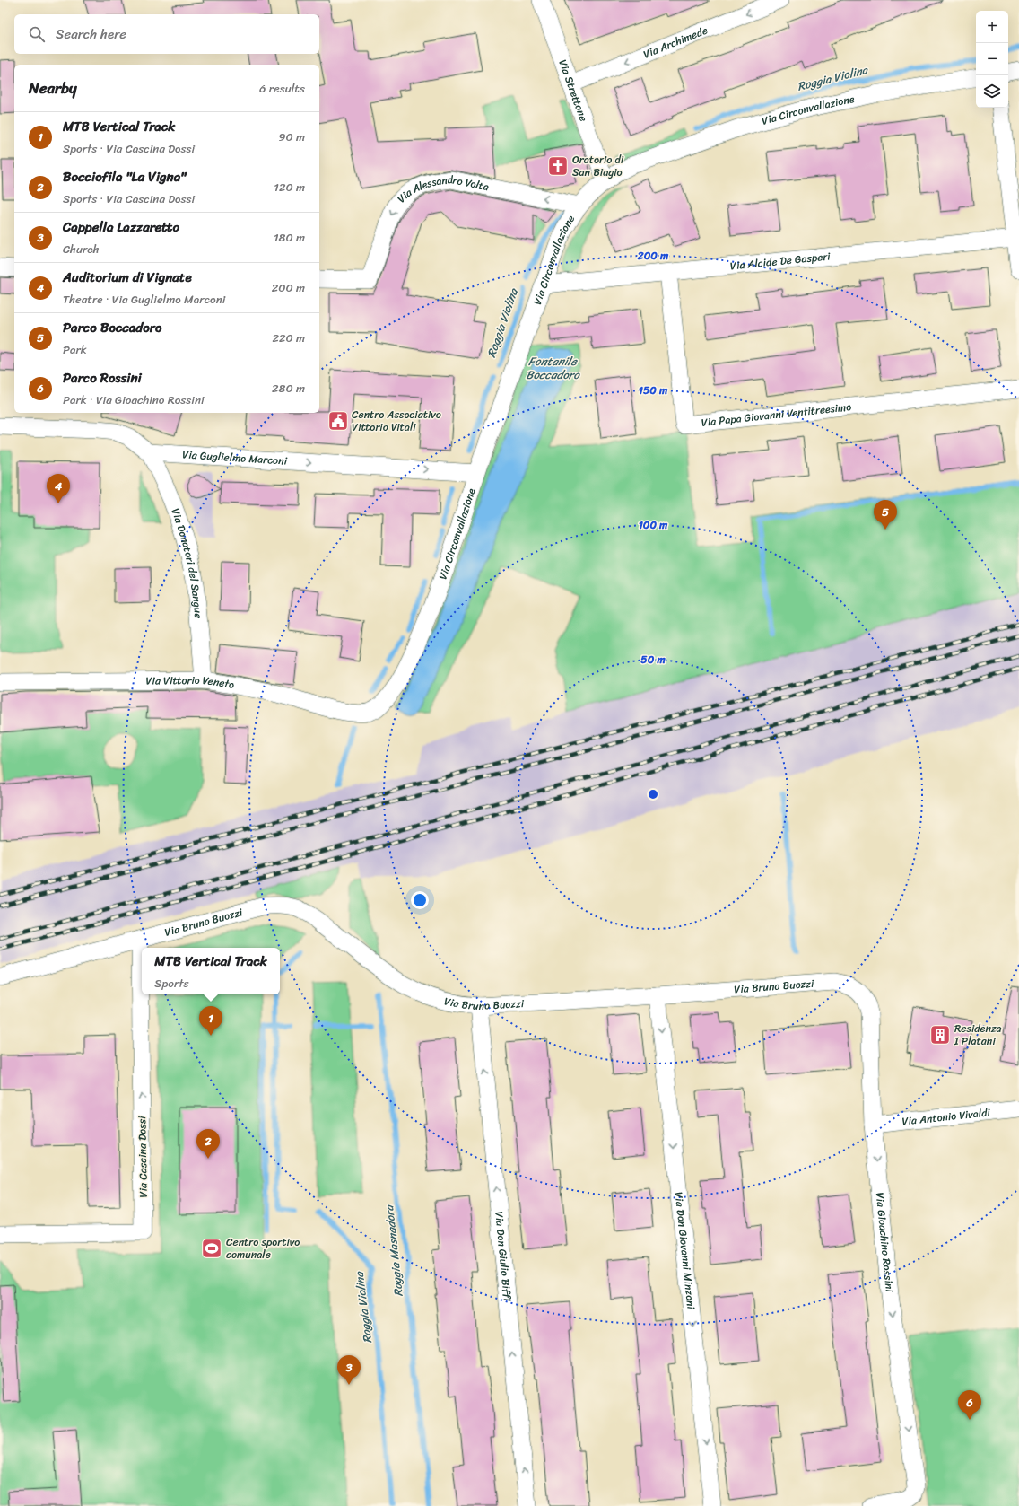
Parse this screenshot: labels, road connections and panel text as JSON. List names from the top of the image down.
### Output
{
  "streets": {
    "street": [
      "Via Archimede",
      "Via Strettone",
      "Via Circonvallazione",
      "Via Alessandro Volta",
      "Via Alcide De Gasperi",
      "Via Papa Giovanni Ventitreesimo",
      "Via Guglielmo Marconi",
      "Via Donatori del Sangue",
      "Via Vittorio Veneto",
      "Via Bruno Buozzi",
      "Via Antonio Vivaldi",
      "Via Cascina Dossi",
      "Via Gioachino Rossini",
      "Via Don Giovanni Minzoni",
      "Via Don Giulio Biffi"
    ]
  },
  "crossings": [
    ["Via Archimede", "Via Strettone"],
    ["Via Strettone", "Via Circonvallazione"],
    ["Via Circonvallazione", "Via Alessandro Volta"],
    ["Via Circonvallazione", "Via Alcide De Gasperi"],
    ["Via Circonvallazione", "Via Guglielmo Marconi"],
    ["Via Circonvallazione", "Via Vittorio Veneto"],
    ["Via Alcide De Gasperi", "Via Papa Giovanni Ventitreesimo"],
    ["Via Guglielmo Marconi", "Via Donatori del Sangue"],
    ["Via Donatori del Sangue", "Via Vittorio Veneto"],
    ["Via Bruno Buozzi", "Via Cascina Dossi"],
    ["Via Bruno Buozzi", "Via Gioachino Rossini"],
    ["Via Bruno Buozzi", "Via Don Giovanni Minzoni"],
    ["Via Bruno Buozzi", "Via Don Giulio Biffi"],
    ["Via Antonio Vivaldi", "Via Gioachino Rossini"]
  ],
  "one_way": [
    "Via Archimede",
    "Via Alessandro Volta",
    "Via Guglielmo Marconi",
    "Via Gioachino Rossini",
    "Via Don Giovanni Minzoni",
    "Via Don Giulio Biffi"
  ],
  "water": ["Roggia Violina", "Fontanile Boccadoro", "Roggia Masnadora"],
  "places": {
    "church": ["Oratorio di San Biagio"],
    "public building": ["Centro Associativo Vittorio Vitali"],
    "building": ["Residenza I Platani"],
    "sports": ["Centro sportivo comunale"]
  },
  "page": {
    "map_buttons": ["+", "−"],
    "search": "Search here",
    "heading": ["Nearby", "6 results"],
    "list": [
      {
        "mark": "1",
        "name": "MTB Vertical Track",
        "note": "Sports · Via Cascina Dossi",
        "value": "90 m"
      },
      {
        "mark": "2",
        "name": "Bocciofila \"La Vigna\"",
        "note": "Sports · Via Cascina Dossi",
        "value": "120 m"
      },
      {
        "mark": "3",
        "name": "Cappella Lazzaretto",
        "note": "Church",
        "value": "180 m"
      },
      {
        "mark": "4",
        "name": "Auditorium di Vignate",
        "note": "Theatre · Via Guglielmo Marconi",
        "value": "200 m"
      },
      {
        "mark": "5",
        "name": "Parco Boccadoro",
        "note": "Park",
        "value": "220 m"
      },
      {
        "mark": "6",
        "name": "Parco Rossini",
        "note": "Park · Via Gioachino Rossini",
        "value": "280 m"
      }
    ],
    "pins": [
      "4",
      "5",
      "1",
      "2",
      "3",
      "6"
    ],
    "popup": ["MTB Vertical Track", "Sports"]
  },
  "rings": [
    "200 m",
    "150 m",
    "100 m",
    "50 m"
  ]
}
